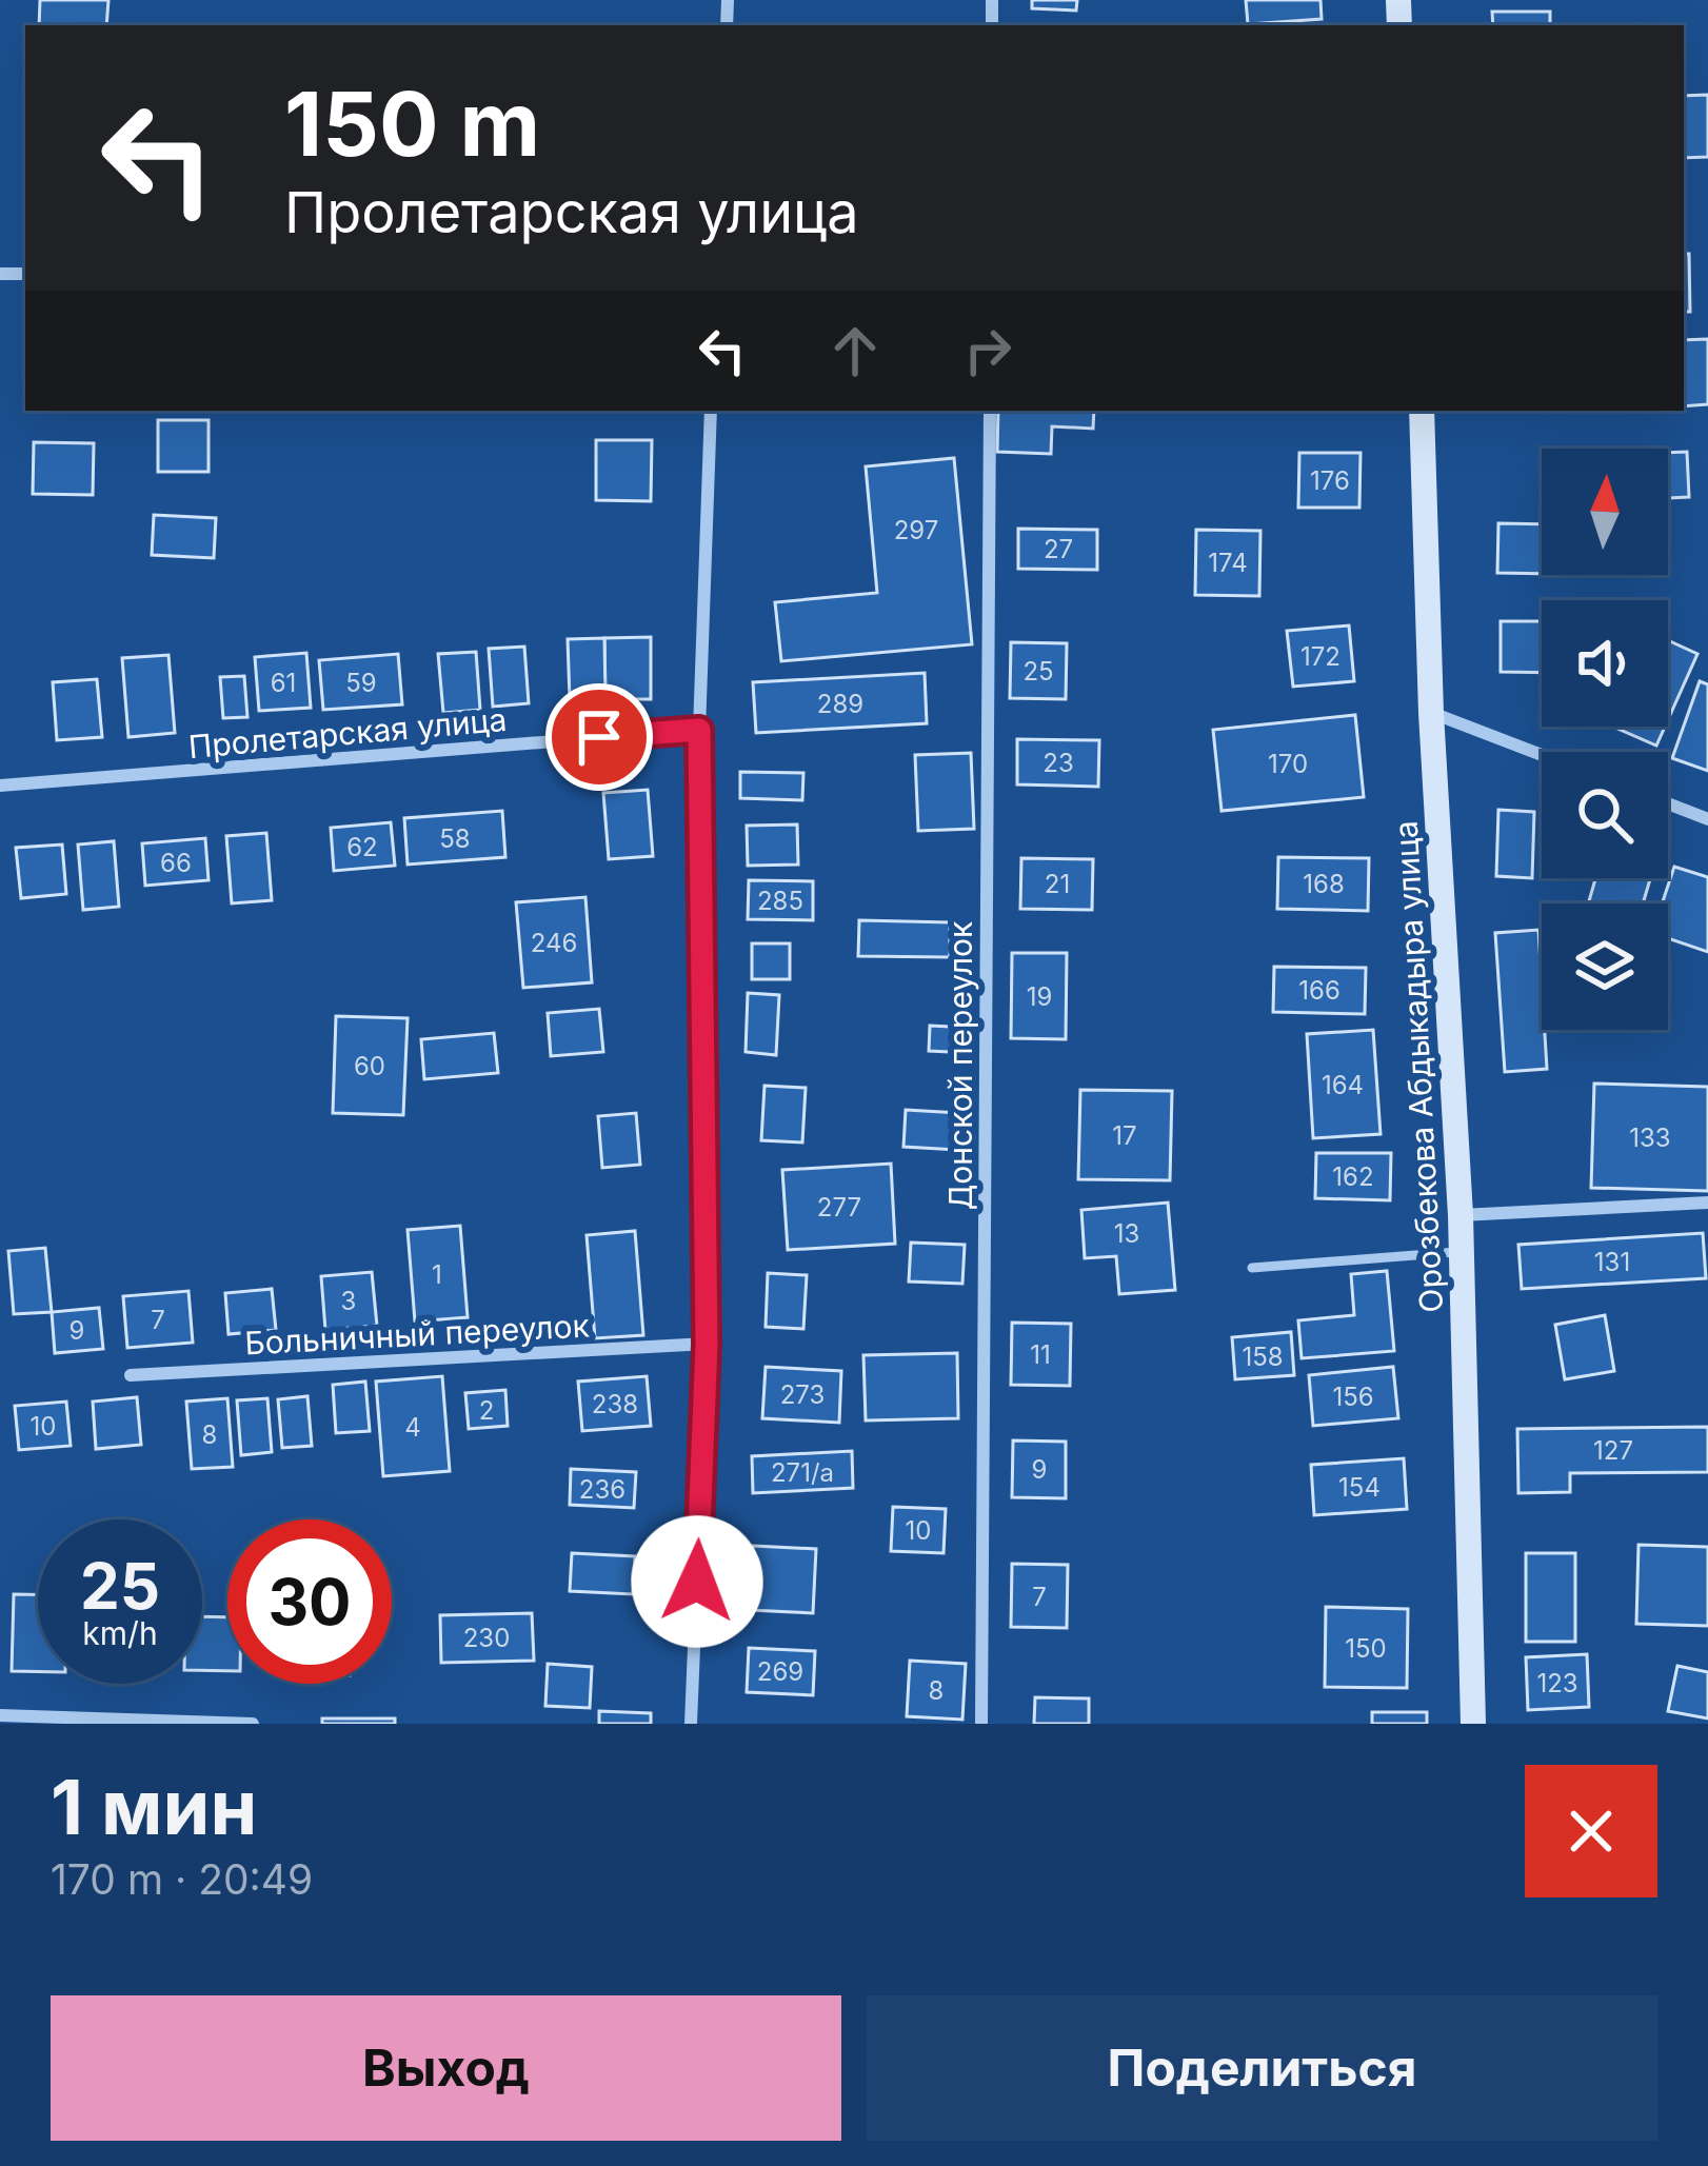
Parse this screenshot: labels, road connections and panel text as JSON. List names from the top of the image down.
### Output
{
  "streets": {
    "street": [
      "Пролетарская улица",
      "Донской переулок",
      "Орозбекова Абдыкадыра улица",
      "Больничный переулок"
    ]
  },
  "house_numbers": [
    "176",
    "297",
    "27",
    "174",
    "172",
    "25",
    "61",
    "59",
    "289",
    "23",
    "170",
    "58",
    "62",
    "66",
    "21",
    "168",
    "285",
    "246",
    "166",
    "19",
    "60",
    "164",
    "17",
    "133",
    "162",
    "277",
    "13",
    "131",
    "1",
    "3",
    "7",
    "9",
    "11",
    "158",
    "273",
    "156",
    "238",
    "2",
    "10",
    "4",
    "8",
    "127",
    "9",
    "271/а",
    "154",
    "236",
    "10",
    "7",
    "230",
    "150",
    "269",
    "123",
    "8"
  ],
  "north": "top",
  "page": {
    "turn": ["150 m", "Пролетарская улица"],
    "speed": "25 km/h",
    "limit": "30",
    "heading": ["1 мин", "170 m · 20:49"],
    "buttons": ["Выход", "Поделиться"]
  }
}
